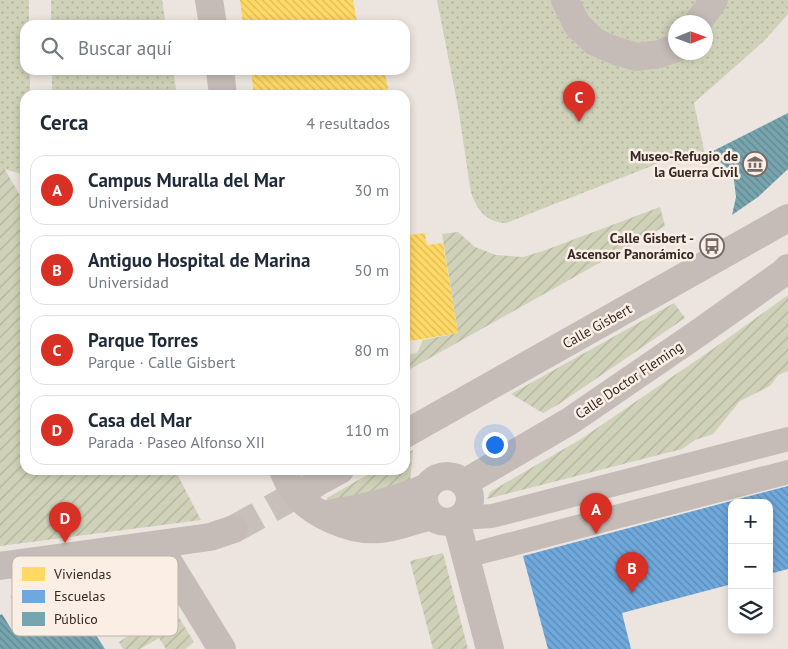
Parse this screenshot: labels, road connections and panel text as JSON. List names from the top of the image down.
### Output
{
  "streets": {
    "street": ["Calle Gisbert", "Calle Doctor Fleming"]
  },
  "places": {
    "museum": ["Museo-Refugio de la Guerra Civil"],
    "bus stop": ["Calle Gisbert - Ascensor Panorámico"]
  },
  "legend": ["Viviendas", "Escuelas", "Público"],
  "north": "right",
  "page": {
    "search": "Buscar aquí",
    "pins": [
      "C",
      "A",
      "D",
      "B"
    ],
    "heading": ["Cerca", "4 resultados"],
    "list": [
      {
        "mark": "A",
        "name": "Campus Muralla del Mar",
        "note": "Universidad",
        "value": "30 m"
      },
      {
        "mark": "B",
        "name": "Antiguo Hospital de Marina",
        "note": "Universidad",
        "value": "50 m"
      },
      {
        "mark": "C",
        "name": "Parque Torres",
        "note": "Parque · Calle Gisbert",
        "value": "80 m"
      },
      {
        "mark": "D",
        "name": "Casa del Mar",
        "note": "Parada · Paseo Alfonso XII",
        "value": "110 m"
      }
    ],
    "map_buttons": ["+", "−"]
  }
}
